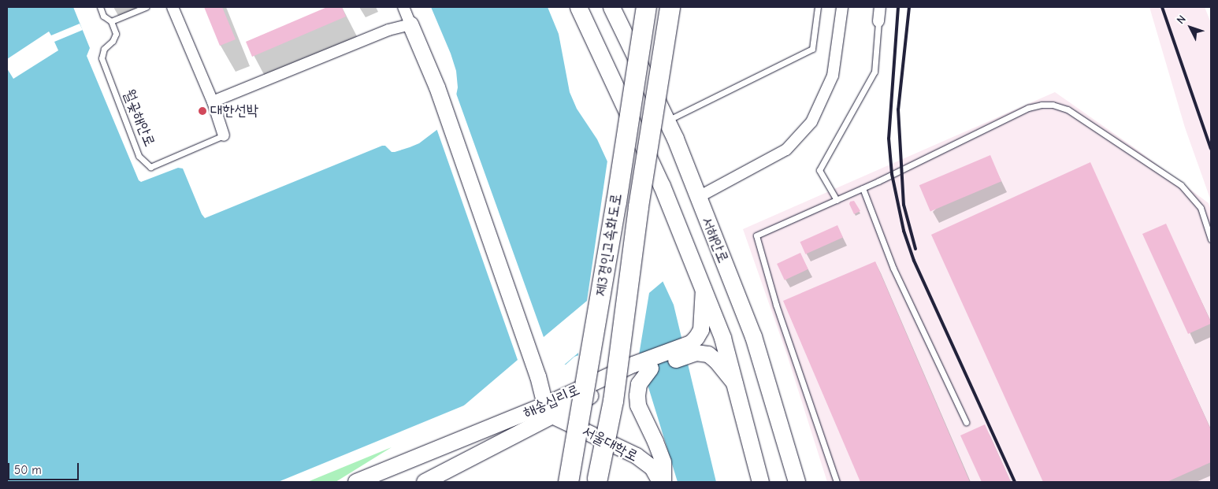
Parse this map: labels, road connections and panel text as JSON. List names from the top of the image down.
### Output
{
  "streets": {
    "highway": ["제3경인고속화도로"],
    "main road": ["서해안로", "해송십리로", "서울대학로"],
    "lane": ["월곶해안로"]
  },
  "crossings": [
    ["서해안로", "해송십리로"],
    ["해송십리로", "서울대학로"]
  ],
  "places": ["대한선박"],
  "scale_bar": "50 m",
  "north": "top left"
}
